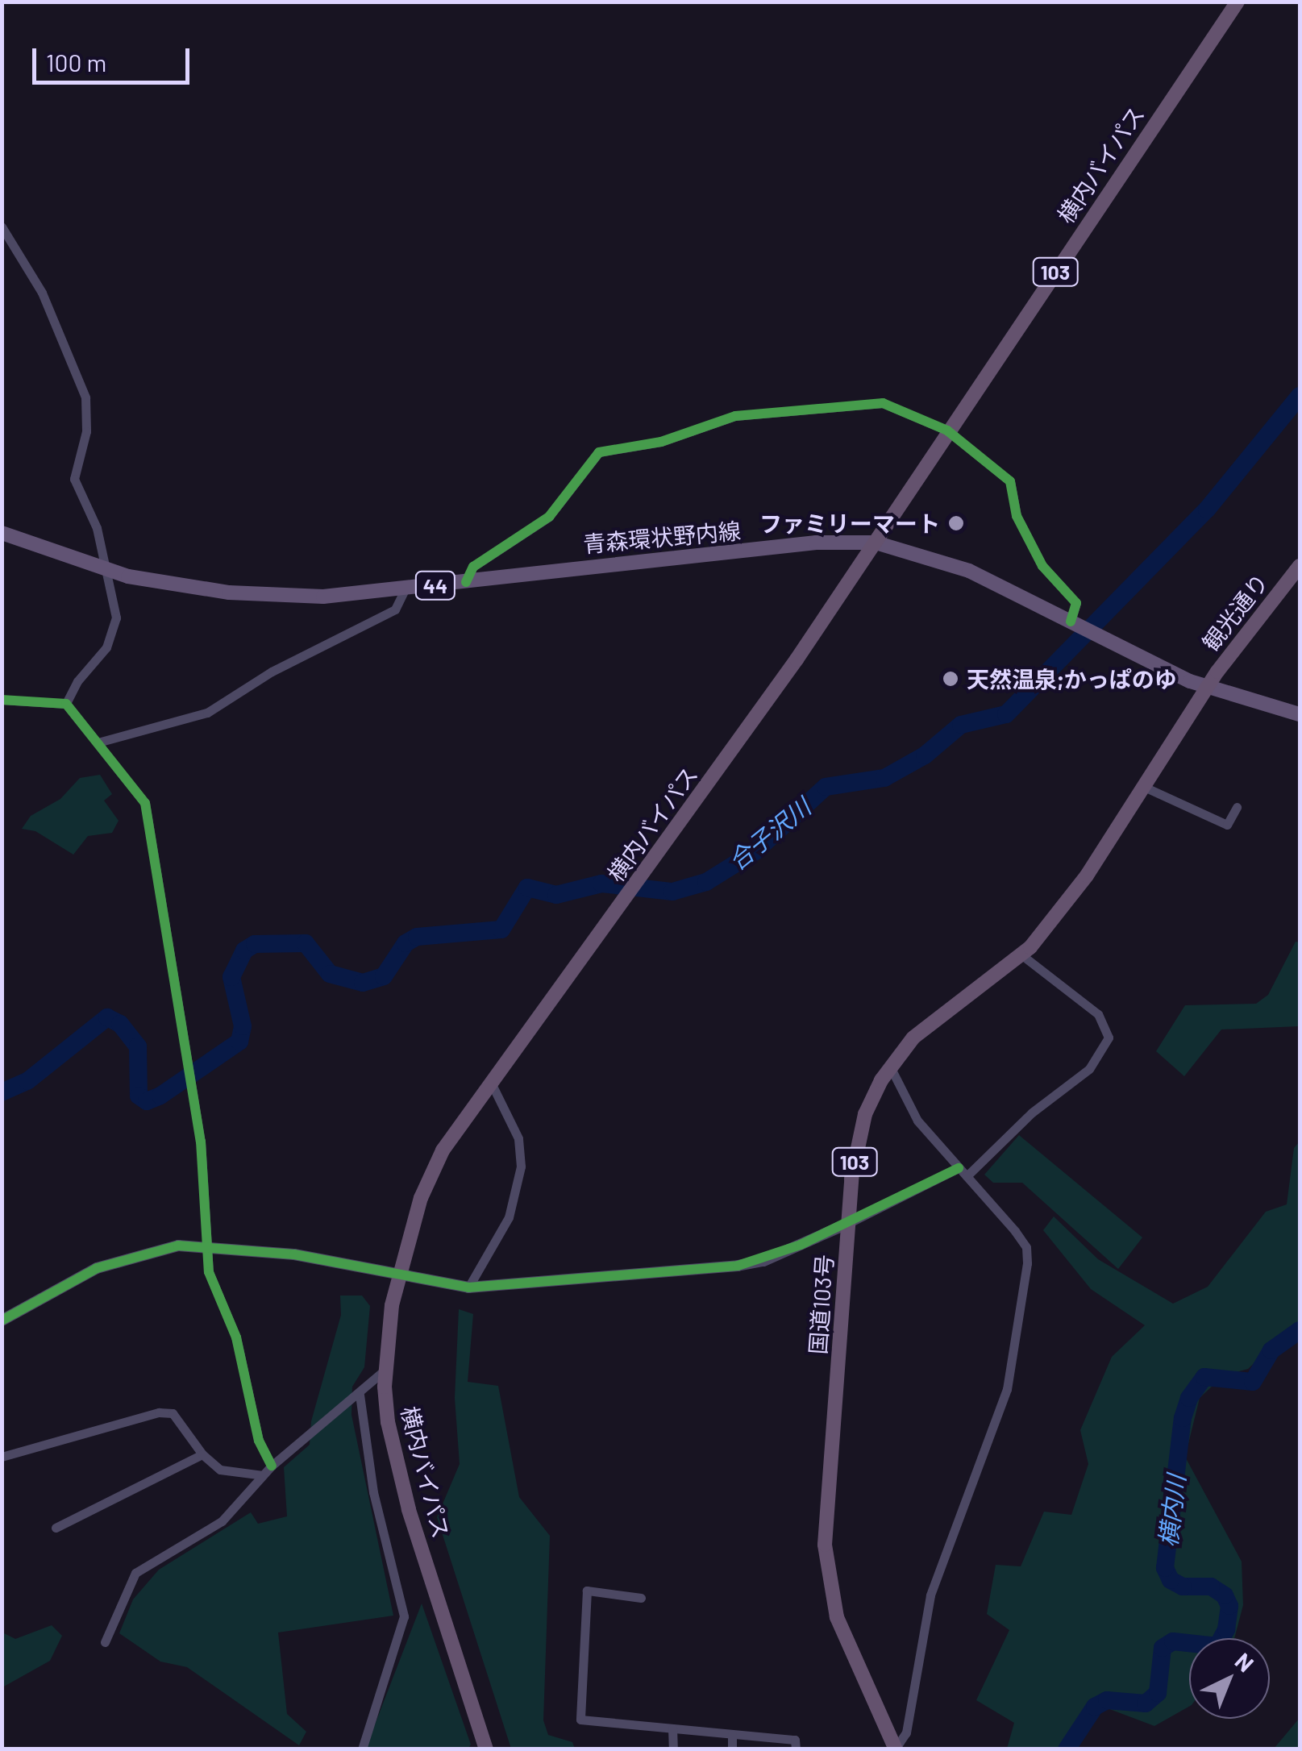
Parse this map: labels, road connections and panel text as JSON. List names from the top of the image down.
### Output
{
  "streets": {
    "highway": [
      "横内バイパス",
      "103",
      "観光通り",
      "国道103号"
    ],
    "main road": ["青森環状野内線", "44"]
  },
  "crossings": [
    ["横内バイパス", "青森環状野内線"],
    ["青森環状野内線", "観光通り"],
    ["青森環状野内線", "国道103号"],
    ["観光通り", "国道103号"]
  ],
  "water": ["合子沢川", "横内川"],
  "places": ["ファミリーマート", "天然温泉;かっぱのゆ"],
  "scale_bar": "100 m",
  "north": "top right"
}
